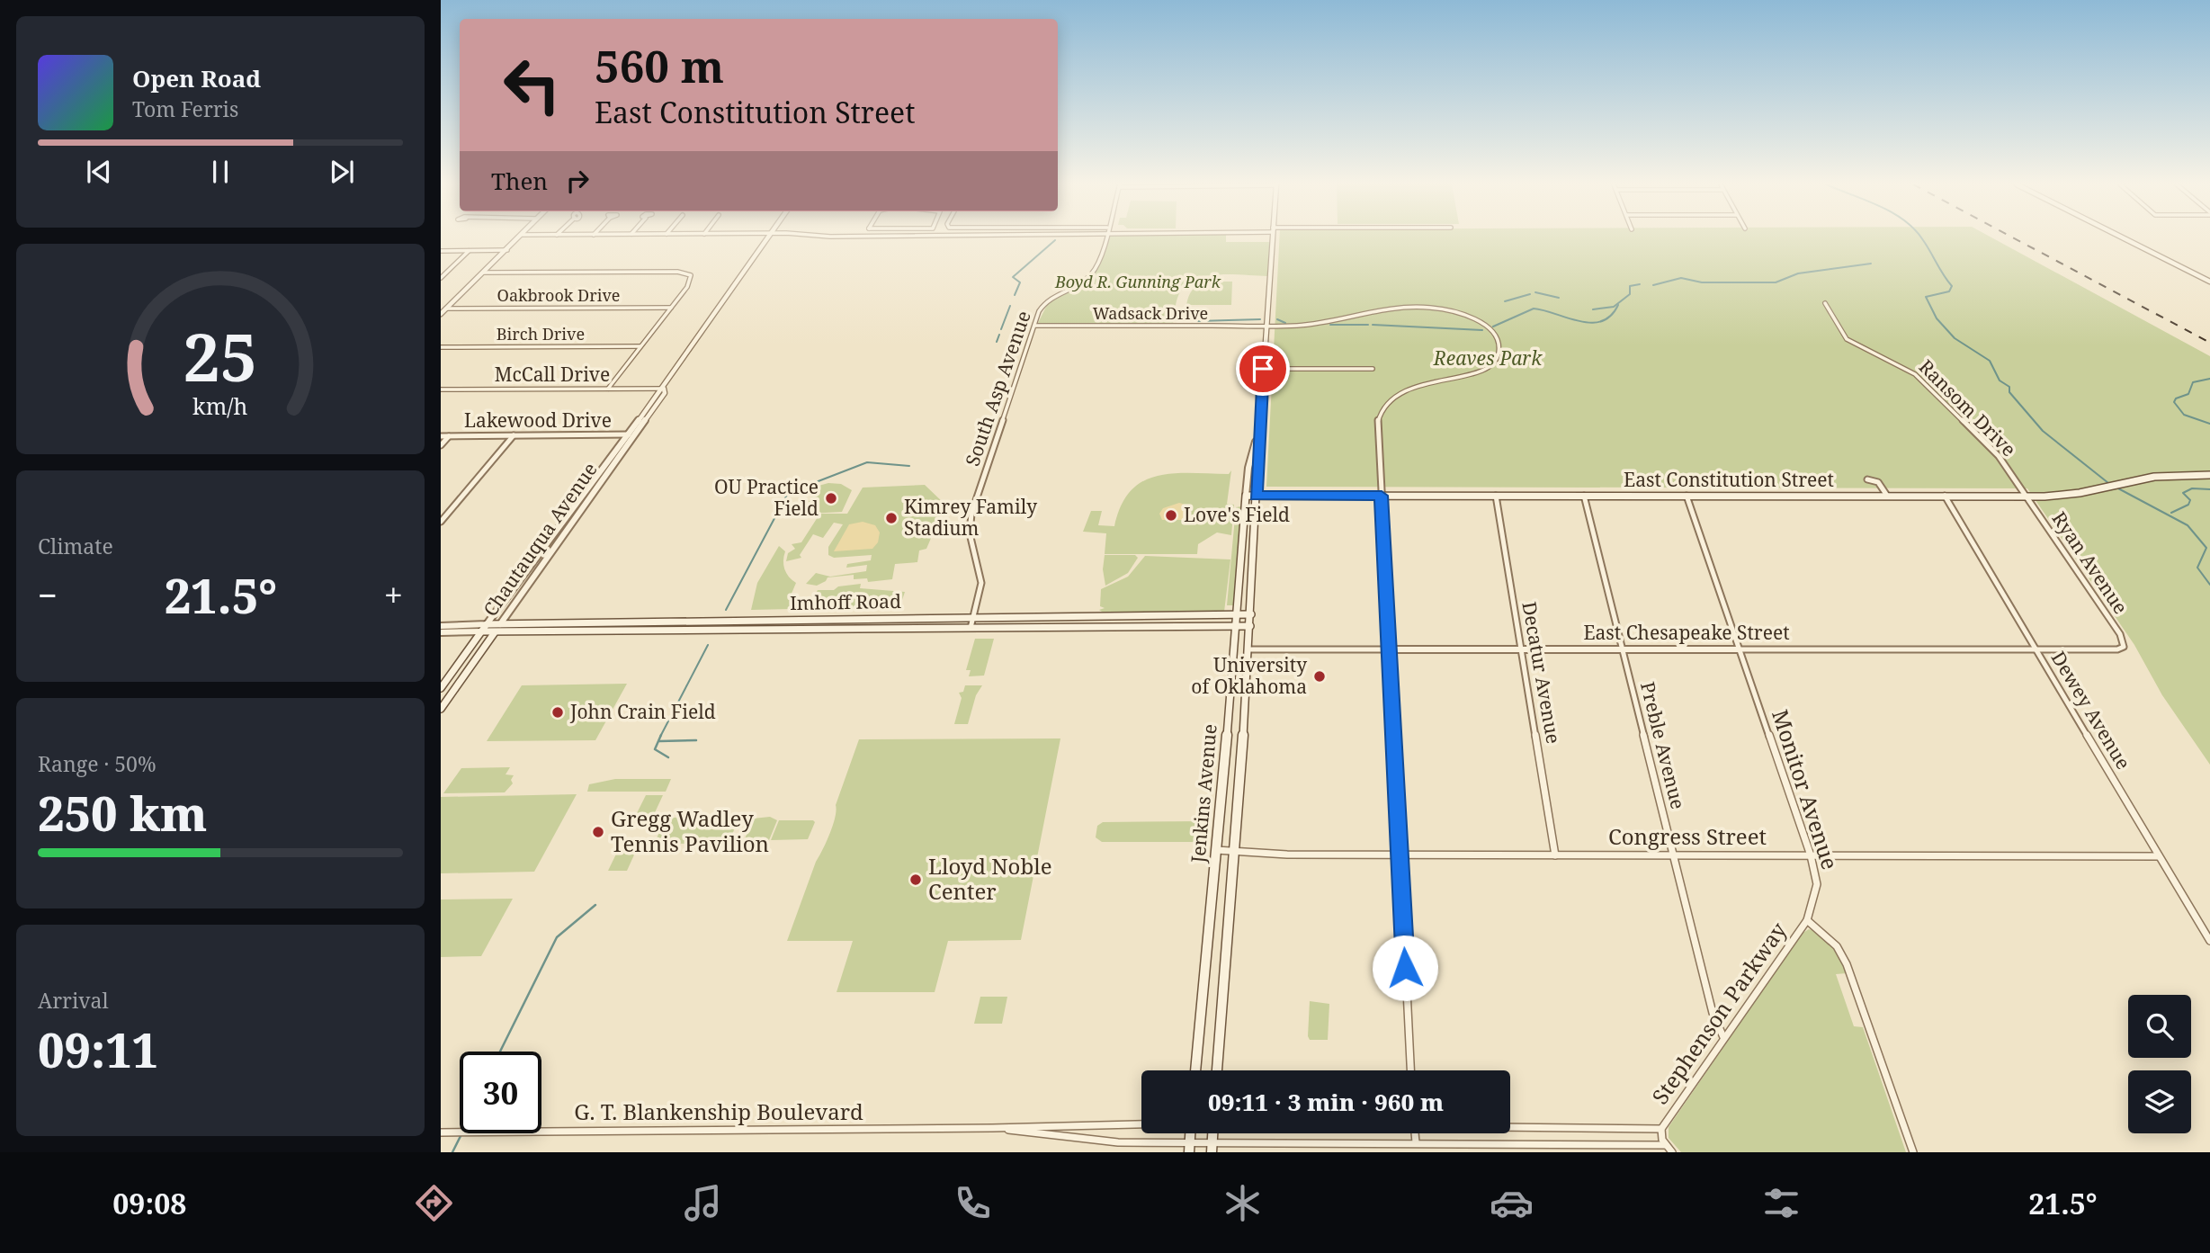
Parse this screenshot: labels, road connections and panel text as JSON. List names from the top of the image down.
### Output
{
  "streets": {
    "main road": [
      "East Constitution Street",
      "Chautauqua Avenue",
      "Imhoff Road",
      "Jenkins Avenue"
    ],
    "street": [
      "Oakbrook Drive",
      "Wadsack Drive",
      "Birch Drive",
      "McCall Drive",
      "South Asp Avenue",
      "Ransom Drive",
      "Lakewood Drive",
      "Ryan Avenue",
      "East Chesapeake Street",
      "Decatur Avenue",
      "Dewey Avenue",
      "Preble Avenue",
      "Monitor Avenue",
      "Congress Street",
      "Stephenson Parkway",
      "G. T. Blankenship Boulevard"
    ]
  },
  "crossings": [
    ["Wadsack Drive", "South Asp Avenue"],
    ["Wadsack Drive", "Jenkins Avenue"],
    ["McCall Drive", "Chautauqua Avenue"],
    ["South Asp Avenue", "Imhoff Road"],
    ["Ransom Drive", "East Constitution Street"],
    ["Ransom Drive", "Ryan Avenue"],
    ["Lakewood Drive", "Chautauqua Avenue"],
    ["East Constitution Street", "Ryan Avenue"],
    ["East Constitution Street", "Decatur Avenue"],
    ["East Constitution Street", "Dewey Avenue"],
    ["East Constitution Street", "Preble Avenue"],
    ["East Constitution Street", "Monitor Avenue"],
    ["East Constitution Street", "Jenkins Avenue"],
    ["Chautauqua Avenue", "Imhoff Road"],
    ["Ryan Avenue", "East Chesapeake Street"],
    ["Imhoff Road", "Jenkins Avenue"],
    ["East Chesapeake Street", "Decatur Avenue"],
    ["East Chesapeake Street", "Dewey Avenue"],
    ["East Chesapeake Street", "Preble Avenue"],
    ["East Chesapeake Street", "Monitor Avenue"],
    ["East Chesapeake Street", "Jenkins Avenue"],
    ["Decatur Avenue", "Congress Street"],
    ["Dewey Avenue", "Congress Street"],
    ["Preble Avenue", "Congress Street"],
    ["Preble Avenue", "Stephenson Parkway"],
    ["Monitor Avenue", "Congress Street"],
    ["Monitor Avenue", "Stephenson Parkway"],
    ["Jenkins Avenue", "Congress Street"]
  ],
  "parks": ["Boyd R. Gunning Park", "Reaves Park"],
  "places": [
    "OU Practice Field",
    "Love's Field",
    "Kimrey Family Stadium",
    "University of Oklahoma",
    "John Crain Field",
    "Gregg Wadley Tennis Pavilion",
    "Lloyd Noble Center"
  ],
  "page": {
    "turn": ["560 m", "East Constitution Street"],
    "song": ["Open Road", "Tom Ferris"],
    "then": "Then",
    "tile": [
      "Climate",
      ["Range · 50%", "250 km"],
      ["Arrival", "09:11"]
    ],
    "heat": ["−", "21.5°", "+"],
    "limit": "30",
    "trip": "09:11 · 3 min · 960 m",
    "tabs": ["09:08", "21.5°"],
    "gauge": ["25", "km/h"]
  }
}
